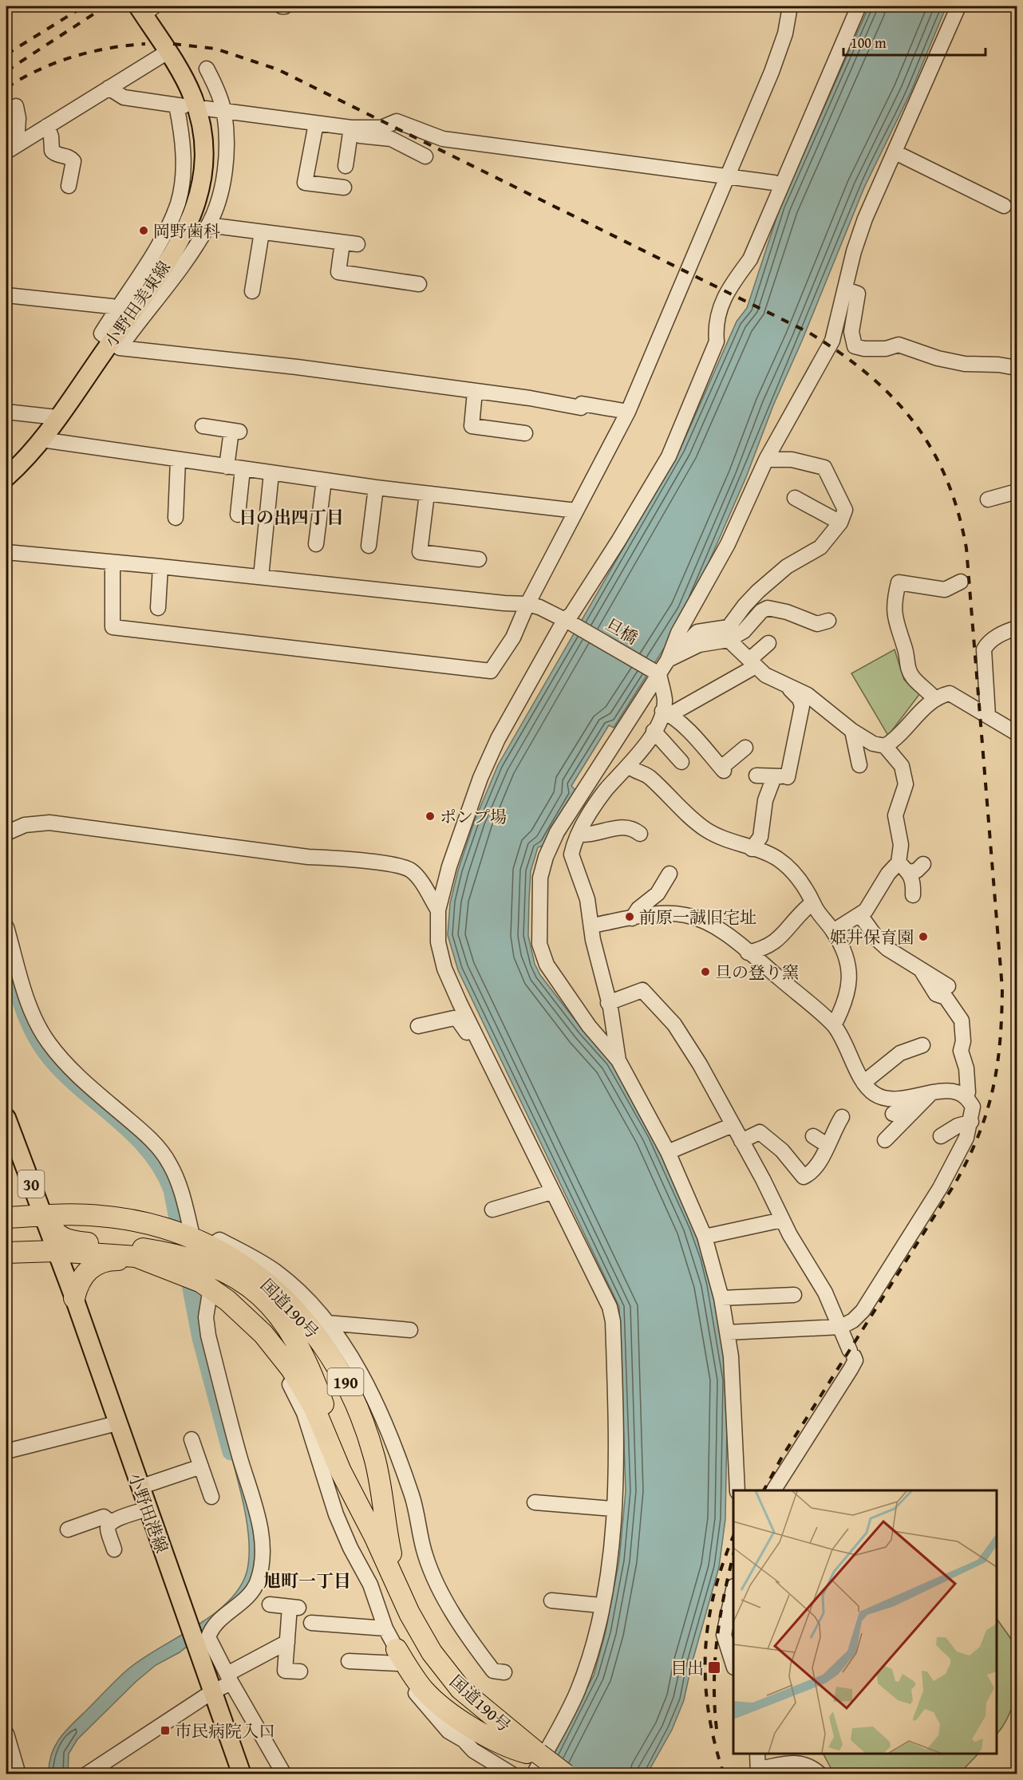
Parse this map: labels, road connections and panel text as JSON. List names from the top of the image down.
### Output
{
  "streets": {
    "highway": ["国道190号", "190"],
    "main road": ["小野田美東線", "30", "小野田港線"],
    "street": ["旦橋"]
  },
  "crossings": [
    ["30", "国道190号"],
    ["30", "小野田港線"],
    ["国道190号", "小野田港線"]
  ],
  "districts": ["日の出四丁目", "旭町一丁目"],
  "places": {
    "other": [
      "岡野歯科",
      "ポンプ場",
      "前原一誠旧宅址",
      "姫井保育園",
      "旦の登り窯"
    ],
    "transit": ["目出", "市民病院入口"]
  },
  "scale_bar": "100 m"
}
